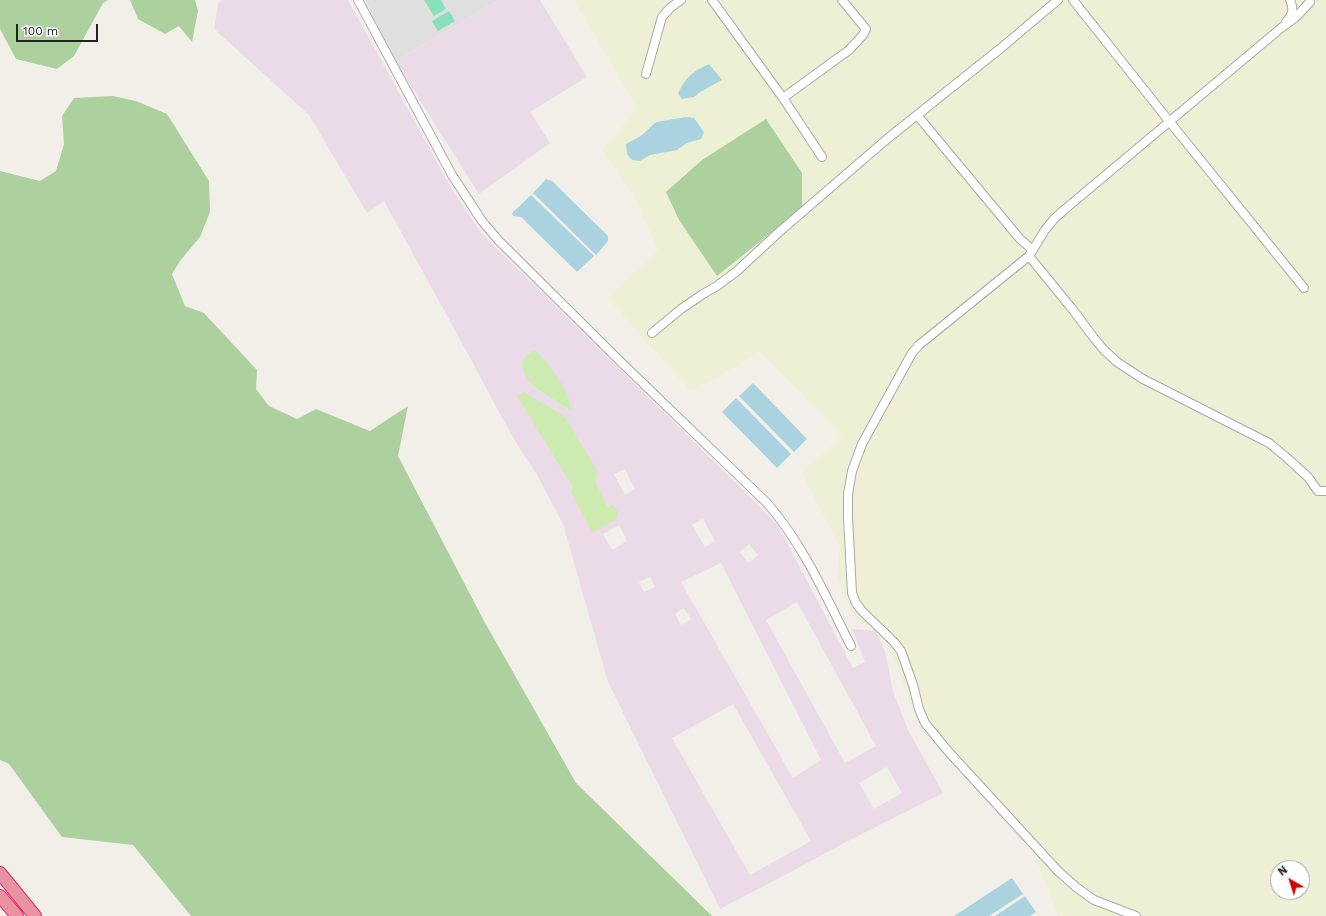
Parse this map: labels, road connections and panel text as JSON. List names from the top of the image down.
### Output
{
  "scale_bar": "100 m",
  "north": "top left"
}
